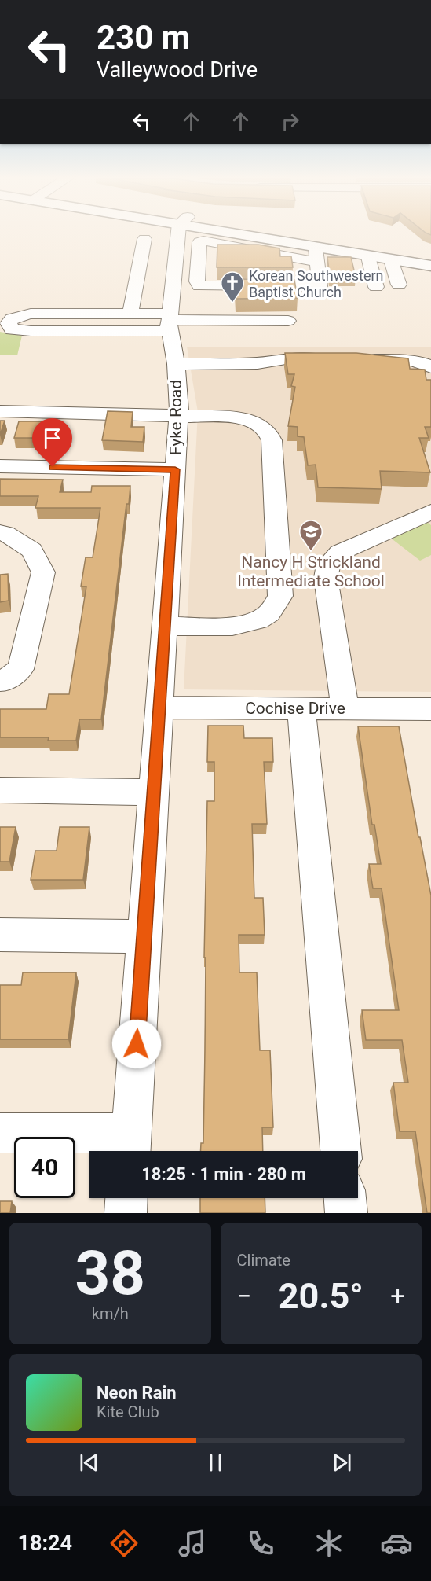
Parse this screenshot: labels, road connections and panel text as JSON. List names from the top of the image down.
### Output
{
  "streets": {
    "street": ["Fyke Road", "Cochise Drive"]
  },
  "crossings": [
    ["Fyke Road", "Cochise Drive"]
  ],
  "places": {
    "church": ["Korean Southwestern Baptist Church"],
    "school or university": ["Nancy H Strickland Intermediate School"]
  },
  "page": {
    "turn": ["230 m", "Valleywood Drive"],
    "limit": "40",
    "trip": "18:25 · 1 min · 280 m",
    "tile": [
      ["38", "km/h"],
      "Climate"
    ],
    "heat": ["−", "20.5°", "+"],
    "song": ["Neon Rain", "Kite Club"],
    "tabs": "18:24"
  }
}
